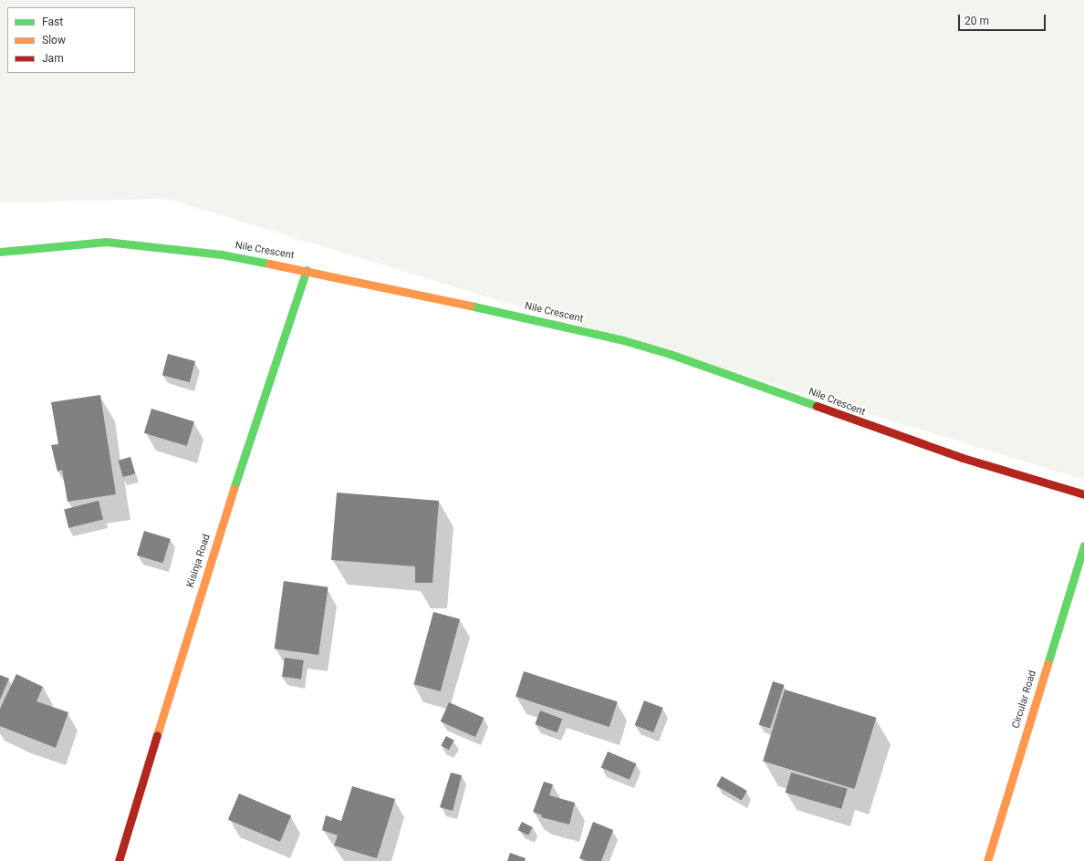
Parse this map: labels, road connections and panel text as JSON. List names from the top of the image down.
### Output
{
  "streets": {
    "street": ["Nile Crescent", "Kisinja Road", "Circular Road"]
  },
  "crossings": [
    ["Nile Crescent", "Kisinja Road"]
  ],
  "legend": ["Fast", "Slow", "Jam"],
  "scale_bar": "20 m"
}
